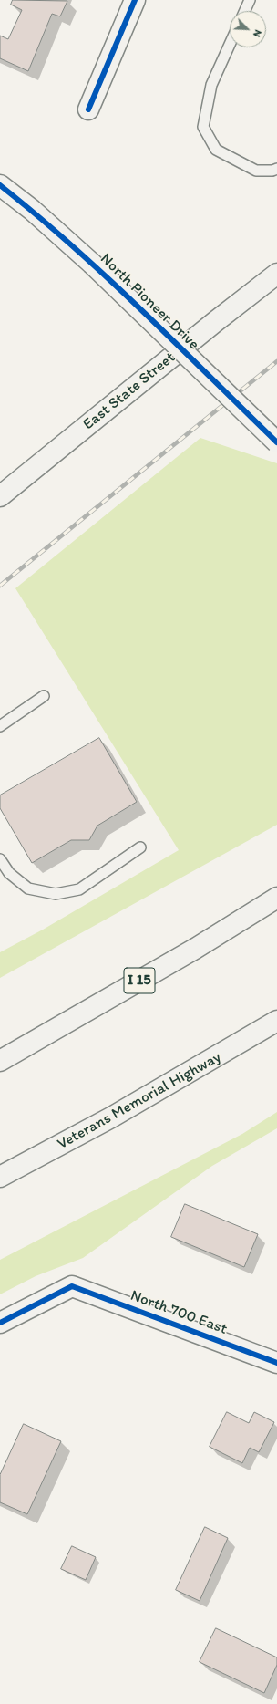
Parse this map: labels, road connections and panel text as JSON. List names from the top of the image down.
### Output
{
  "streets": {
    "main road": [
      "North Pioneer Drive",
      "East State Street",
      "I 15",
      "Veterans Memorial Highway",
      "North 700 East"
    ]
  },
  "north": "bottom right"
}
